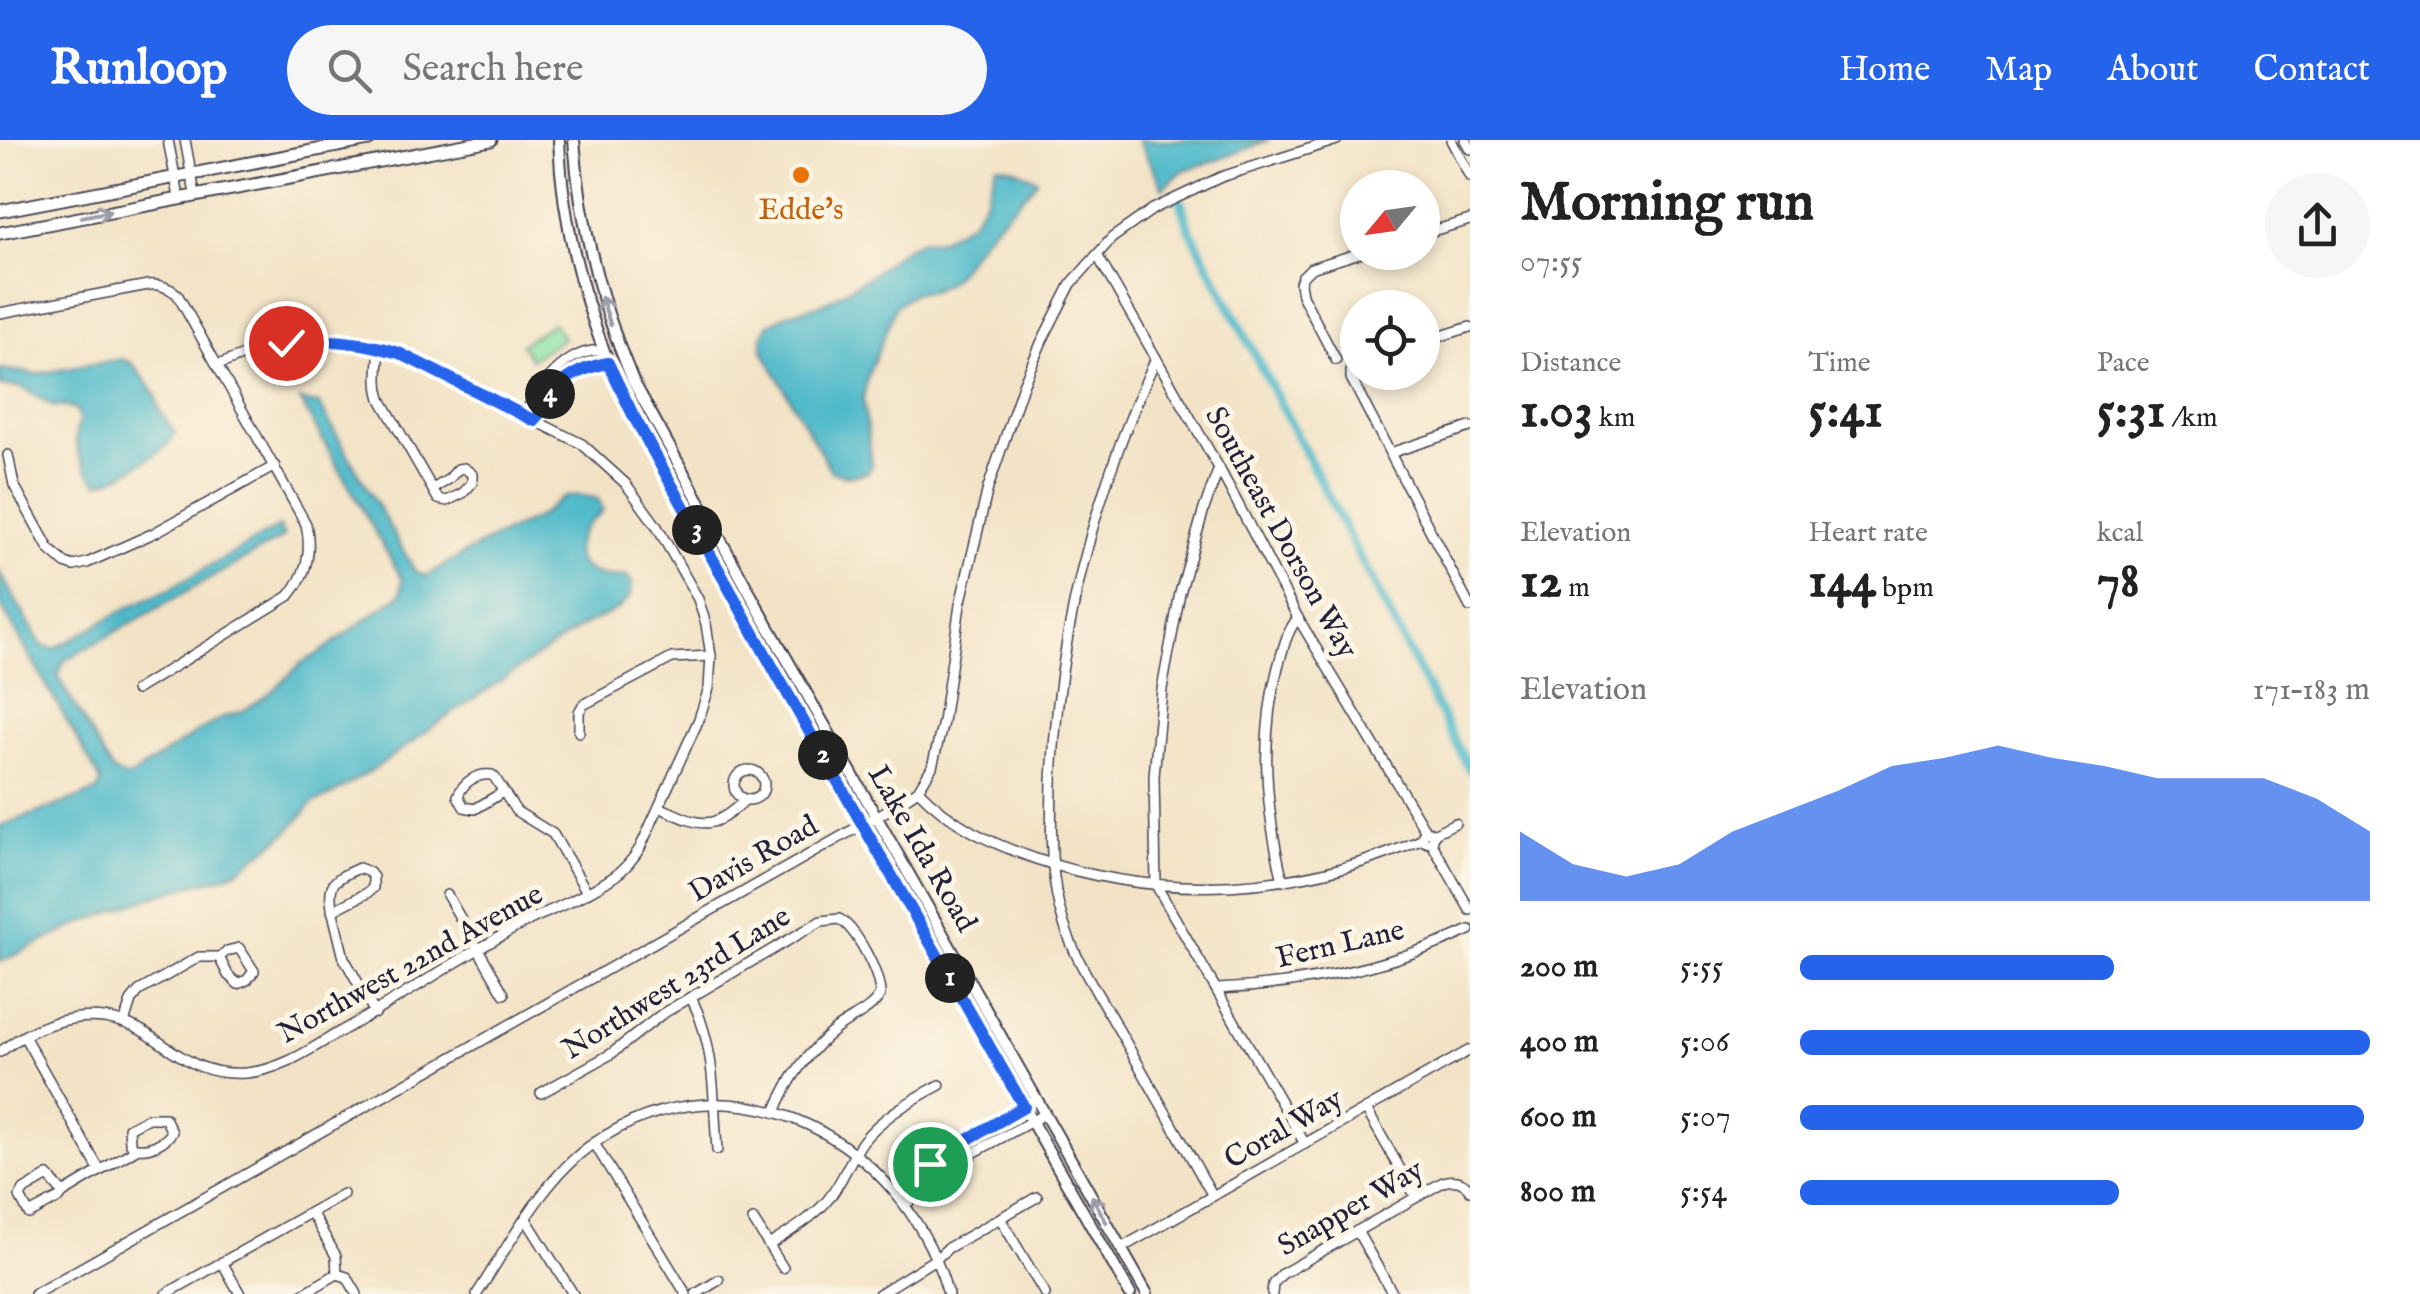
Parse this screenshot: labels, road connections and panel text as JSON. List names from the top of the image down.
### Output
{
  "streets": {
    "street": [
      "Southeast Dorson Way",
      "Lake Ida Road",
      "Davis Road",
      "Fern Lane",
      "Northwest 22nd Avenue",
      "Northwest 23rd Lane",
      "Coral Way",
      "Snapper Way"
    ]
  },
  "crossings": [
    ["Lake Ida Road", "Davis Road"],
    ["Lake Ida Road", "Coral Way"]
  ],
  "places": ["Edde's"],
  "north": "bottom left",
  "page": {
    "header": "Runloop",
    "search": "Search here",
    "nav": [
      "Home",
      "Map",
      "About",
      "Contact"
    ],
    "heading": ["Morning run", "07:55"],
    "stats": [
      ["Distance", "1.03 km"],
      ["Time", "5:41"],
      ["Pace", "5:31 /km"],
      ["Elevation", "12 m"],
      ["Heart rate", "144 bpm"],
      ["kcal", "78"]
    ],
    "pins": [
      "4",
      "3",
      "2",
      "1"
    ],
    "chart": ["Elevation", "171–183 m"],
    "list": [
      {
        "name": "200 m",
        "note": "5:55"
      },
      {
        "name": "400 m",
        "note": "5:06"
      },
      {
        "name": "600 m",
        "note": "5:07"
      },
      {
        "name": "800 m",
        "note": "5:54"
      }
    ]
  }
}
